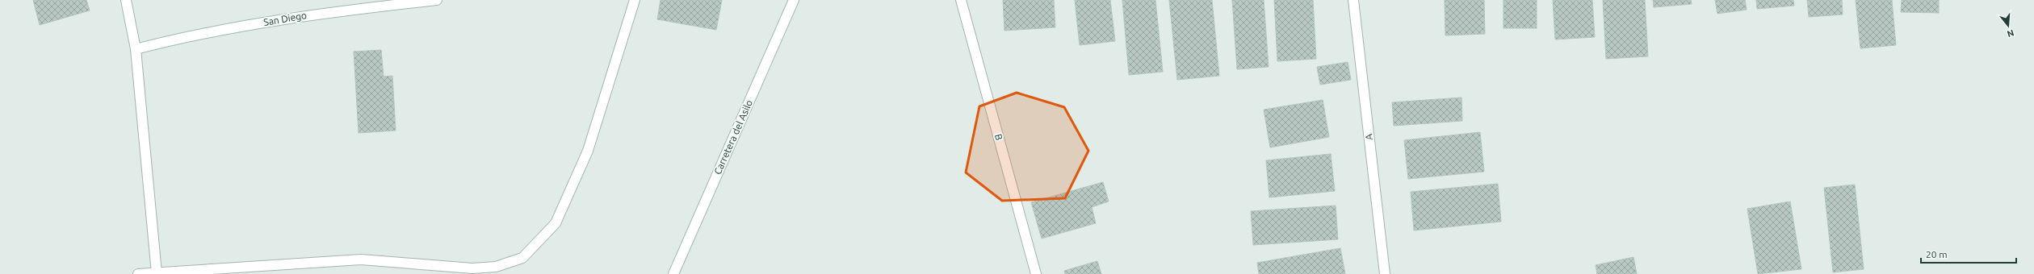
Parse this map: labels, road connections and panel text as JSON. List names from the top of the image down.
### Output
{
  "streets": {
    "street": [
      "San Diego",
      "Carretera del Asilo",
      "B",
      "A"
    ]
  },
  "scale_bar": "20 m",
  "north": "bottom"
}
